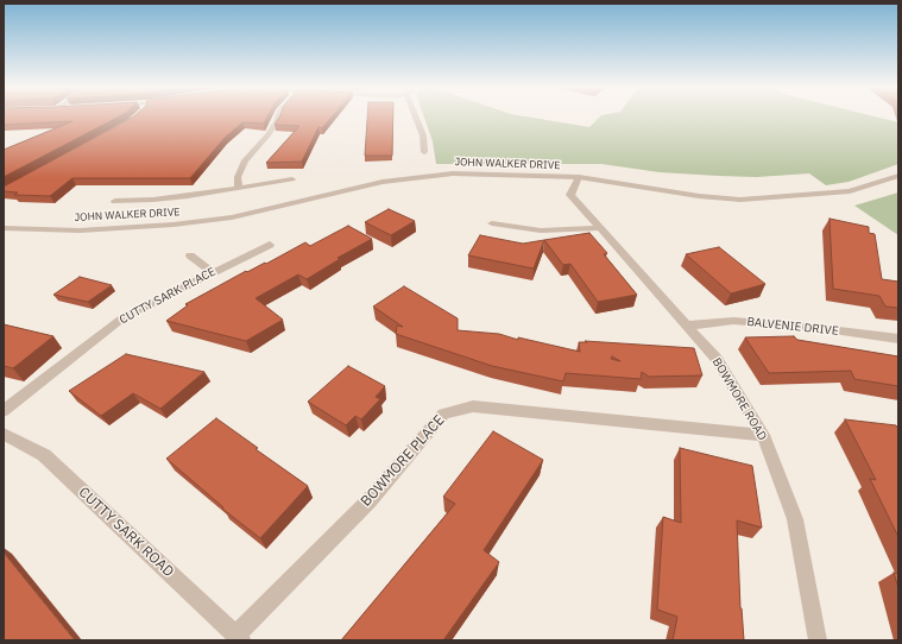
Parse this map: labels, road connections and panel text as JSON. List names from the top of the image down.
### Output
{
  "streets": {
    "street": [
      "JOHN WALKER DRIVE",
      "CUTTY SARK PLACE",
      "BALVENIE DRIVE",
      "BOWMORE ROAD",
      "BOWMORE PLACE",
      "CUTTY SARK ROAD"
    ]
  },
  "crossings": [
    ["JOHN WALKER DRIVE", "BOWMORE ROAD"],
    ["BALVENIE DRIVE", "BOWMORE ROAD"],
    ["BOWMORE ROAD", "BOWMORE PLACE"],
    ["BOWMORE PLACE", "CUTTY SARK ROAD"]
  ]
}
